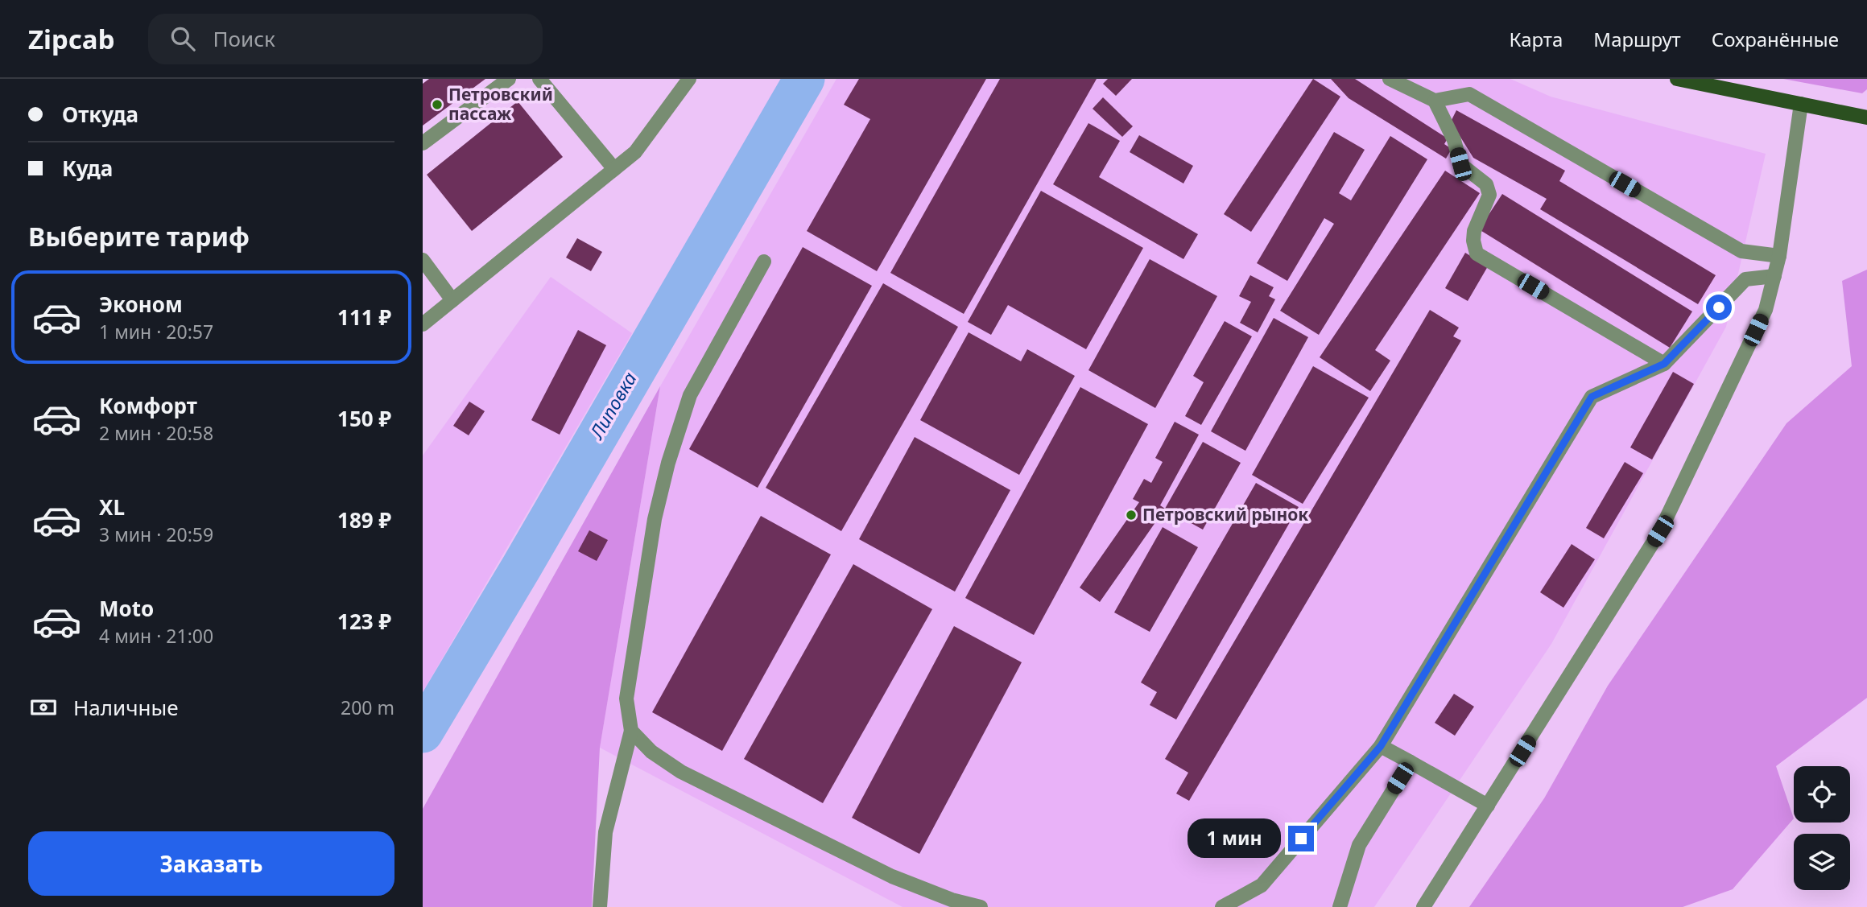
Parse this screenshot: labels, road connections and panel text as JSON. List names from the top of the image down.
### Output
{
  "water": ["Липовка"],
  "places": ["Петровский пассаж", "Петровский рынок"],
  "page": {
    "header": "Zipcab",
    "search": "Поиск",
    "nav": ["Карта", "Маршрут", "Сохранённые"],
    "banner": ["Откуда", "Куда"],
    "heading": "Выберите тариф",
    "list": [
      {
        "name": "Эконом",
        "note": "1 мин · 20:57",
        "value": "111 ₽"
      },
      {
        "name": "Комфорт",
        "note": "2 мин · 20:58",
        "value": "150 ₽"
      },
      {
        "name": "XL",
        "note": "3 мин · 20:59",
        "value": "189 ₽"
      },
      {
        "name": "Moto",
        "note": "4 мин · 21:00",
        "value": "123 ₽"
      }
    ],
    "pay": ["Наличные", "200 m"],
    "bubble": "1 мин",
    "buttons": "Заказать"
  }
}
